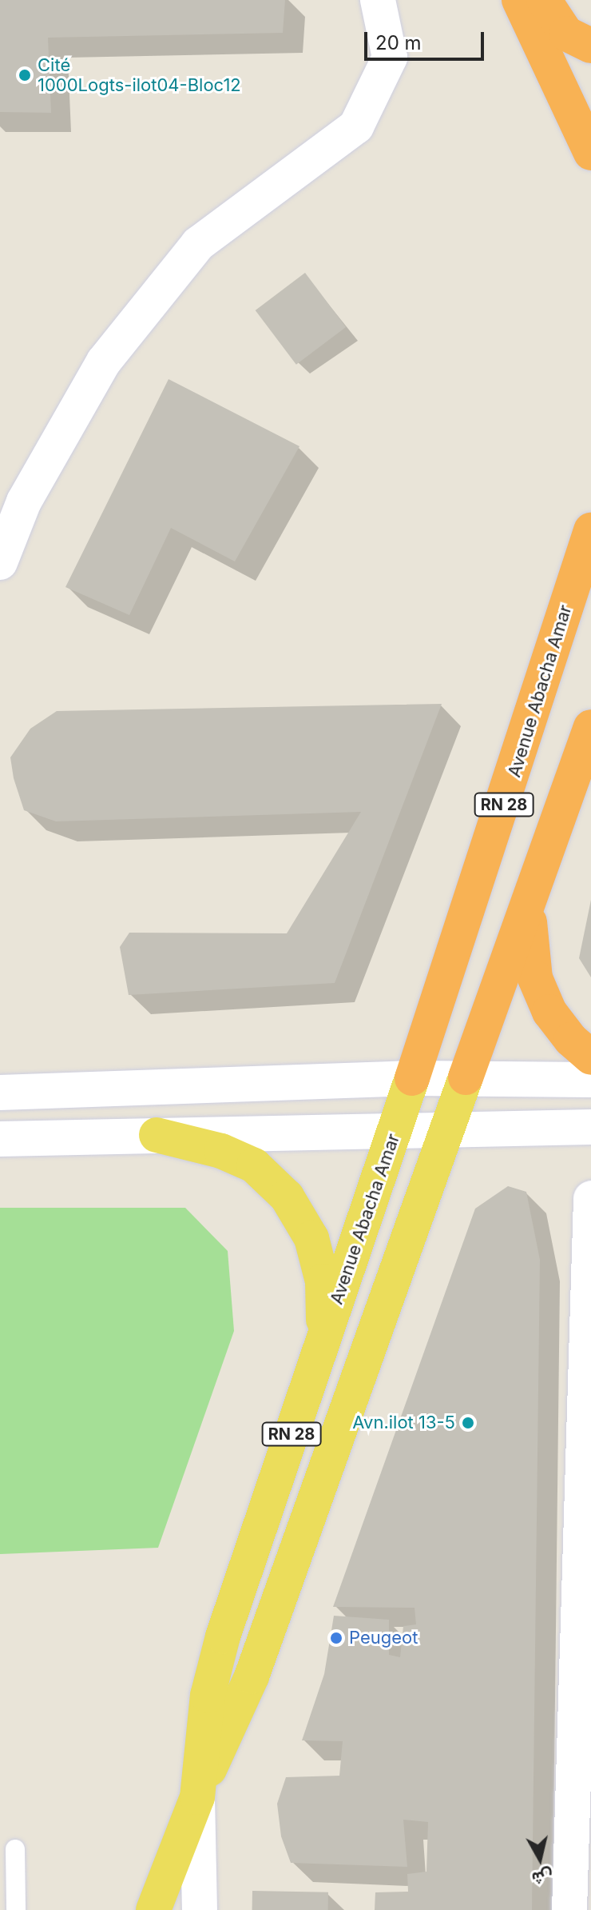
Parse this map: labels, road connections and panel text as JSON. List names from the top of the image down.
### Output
{
  "streets": {
    "highway": ["Avenue Abacha Amar", "RN 28"]
  },
  "places": ["Cité 1000Logts-ilot04-Bloc12", "Avn.ilot 13-5", "Peugeot"],
  "scale_bar": "20 m",
  "north": "bottom"
}
